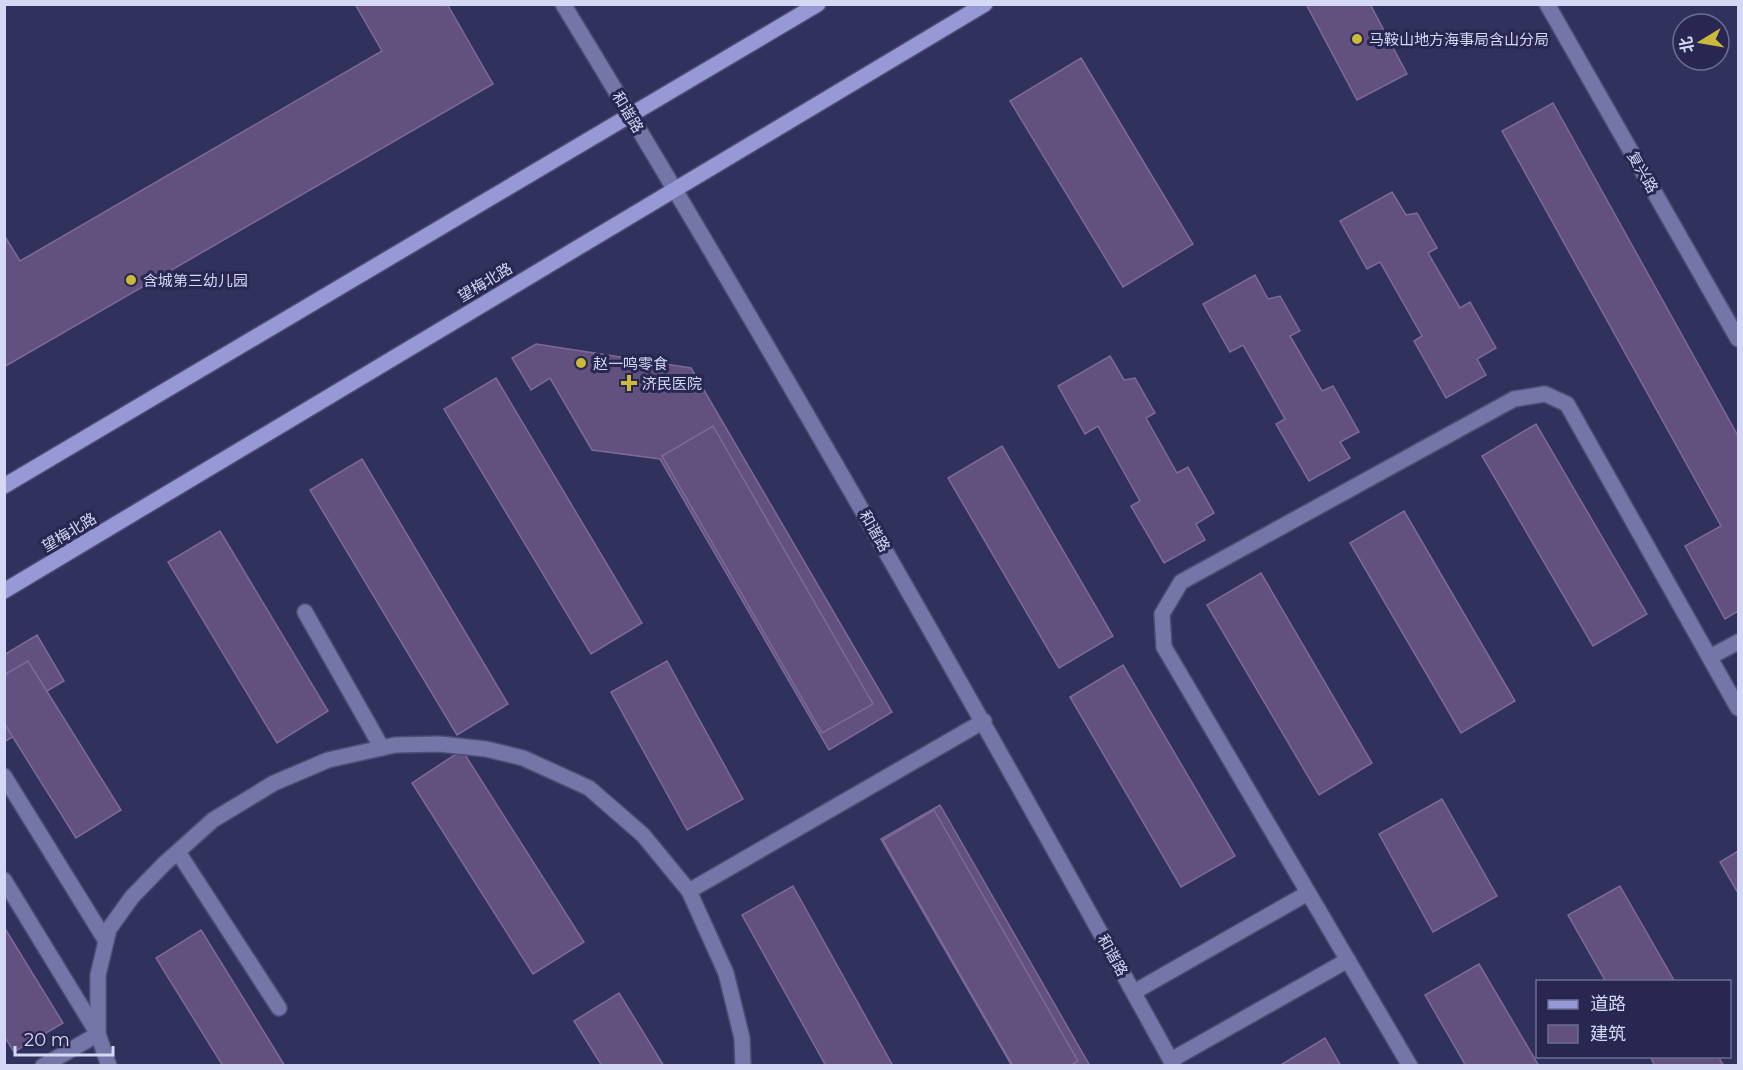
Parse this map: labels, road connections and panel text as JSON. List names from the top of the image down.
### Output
{
  "streets": {
    "main road": ["望梅北路"],
    "street": ["和谐路", "复兴路"]
  },
  "crossings": [
    ["和谐路", "望梅北路"]
  ],
  "places": {
    "other": ["马鞍山地方海事局含山分局", "含城第三幼儿园", "赵一鸣零食"],
    "health": ["济民医院"]
  },
  "legend": ["道路", "建筑"],
  "scale_bar": "20 m",
  "north": "left"
}
